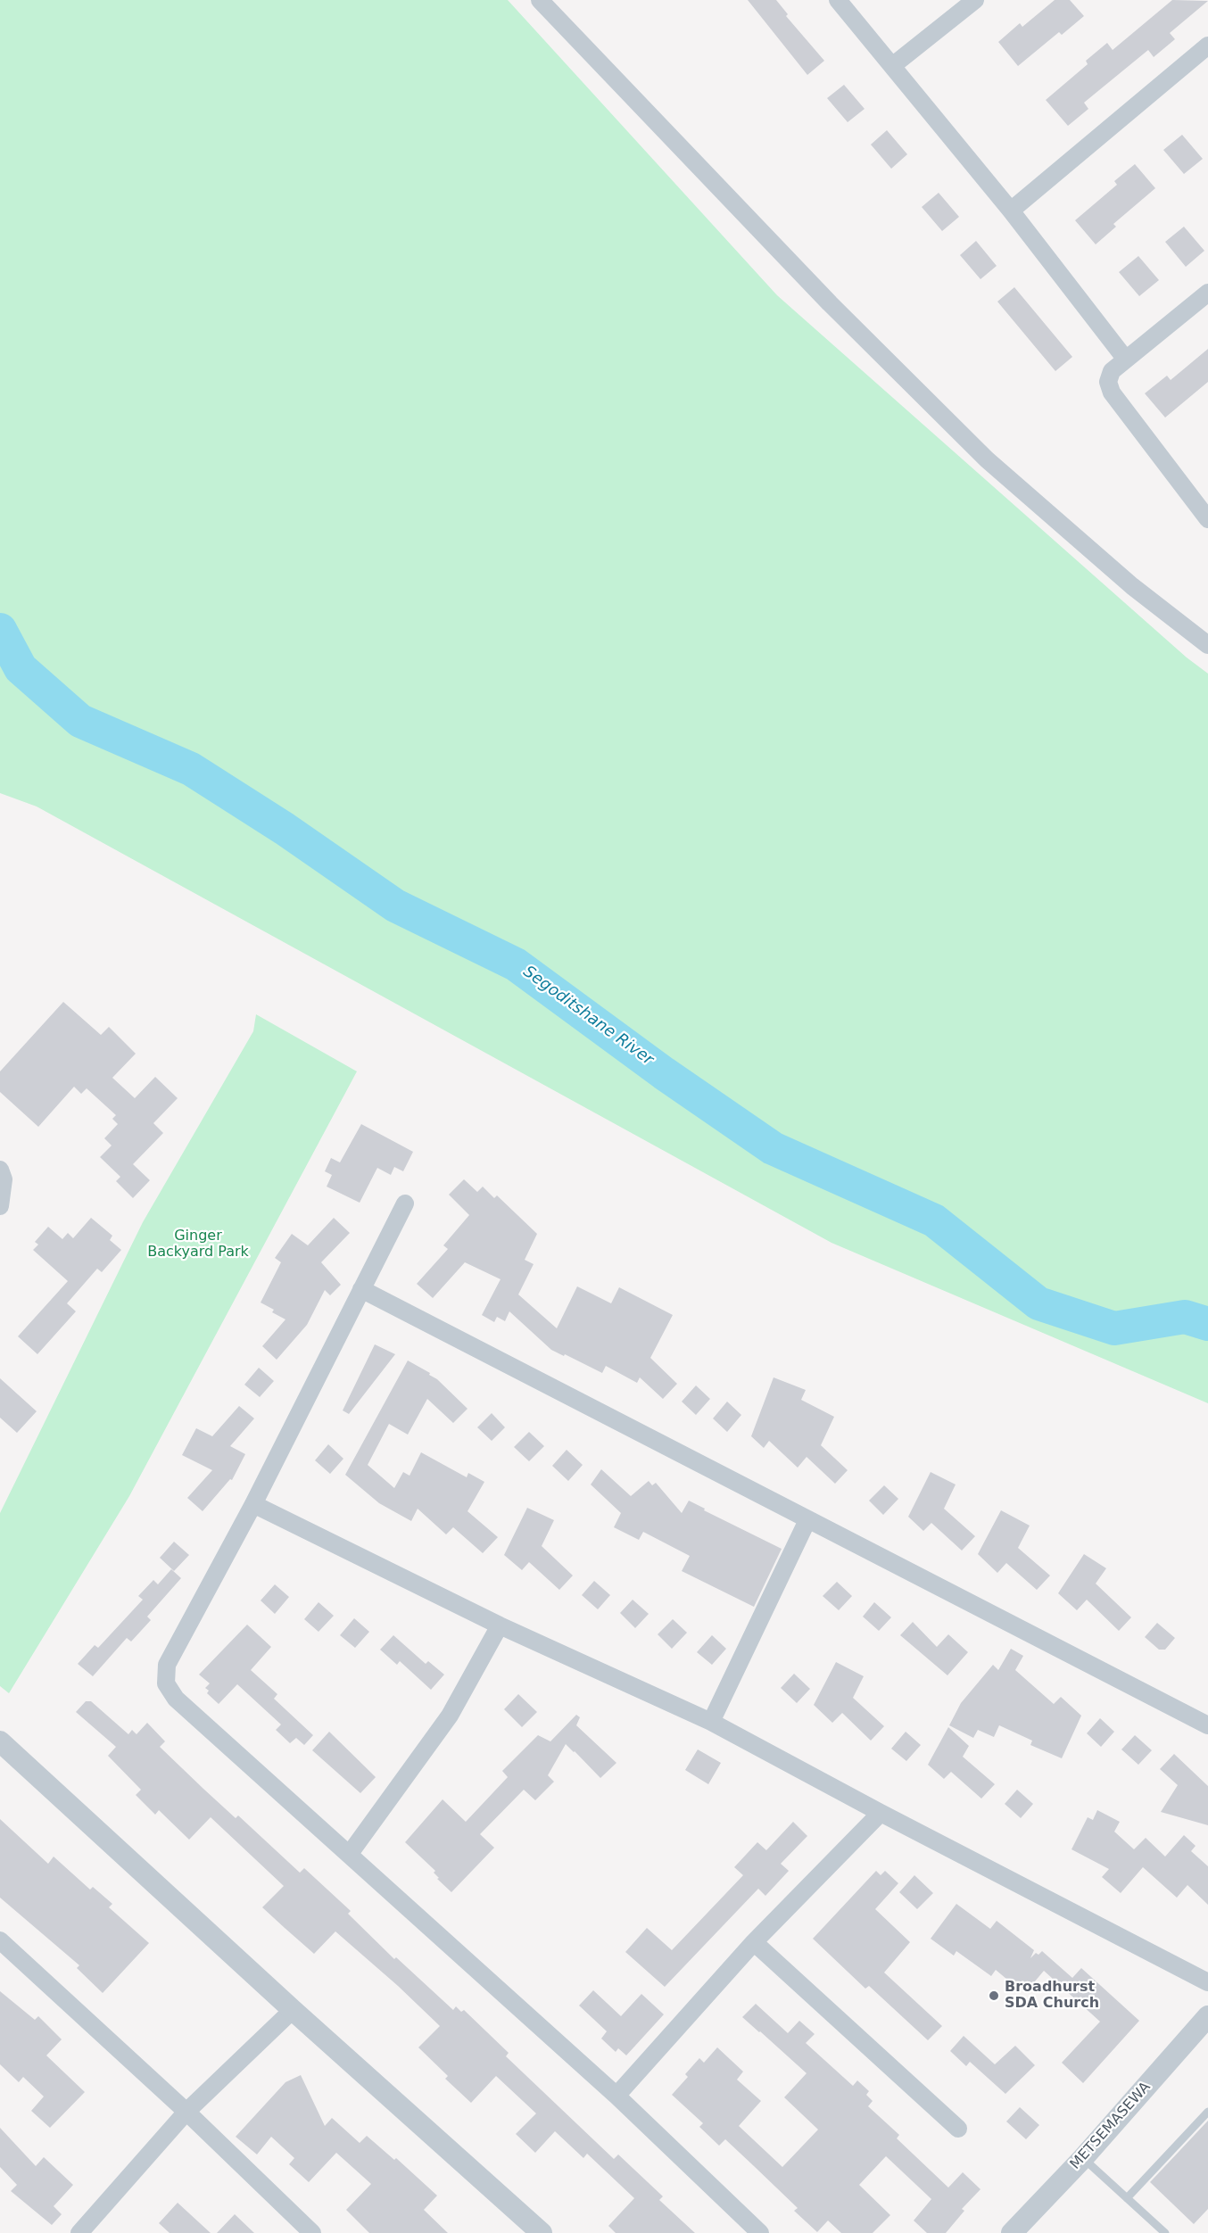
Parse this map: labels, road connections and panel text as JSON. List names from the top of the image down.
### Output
{
  "streets": {
    "street": ["METSEMASEWA"]
  },
  "water": ["Segoditshane River"],
  "parks": ["Ginger Backyard Park"],
  "places": ["Broadhurst SDA Church"]
}
